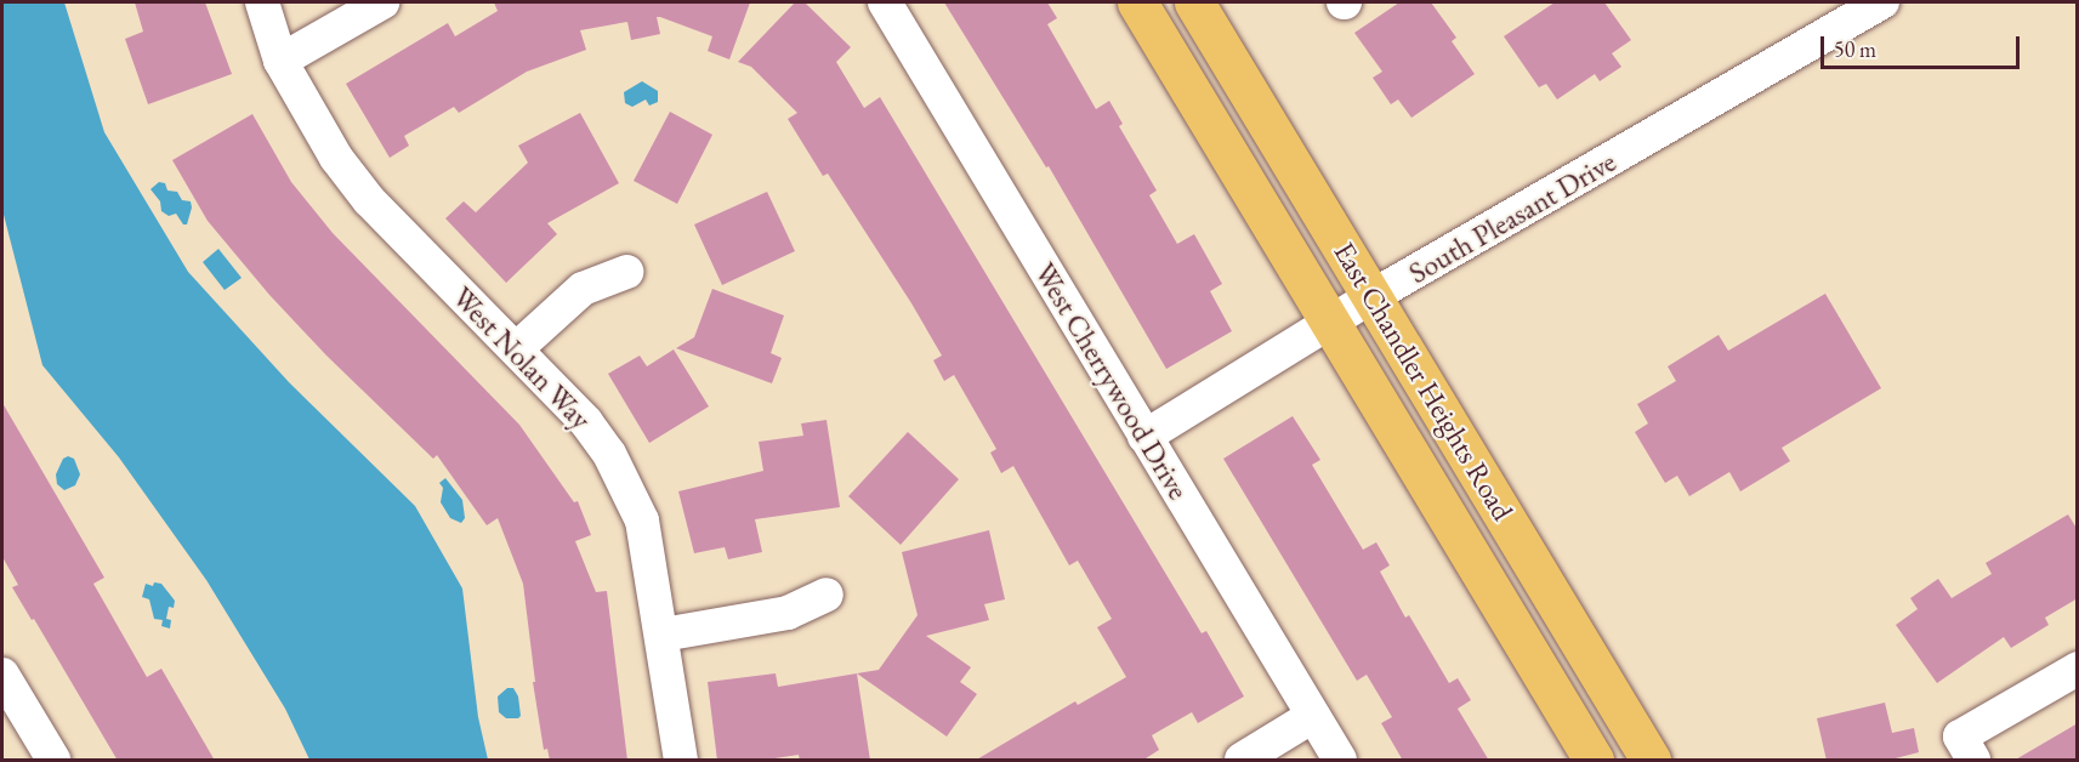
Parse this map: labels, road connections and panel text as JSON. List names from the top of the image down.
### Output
{
  "streets": {
    "main road": ["East Chandler Heights Road"],
    "street": ["South Pleasant Drive", "West Nolan Way", "West Cherrywood Drive"]
  },
  "crossings": [
    ["South Pleasant Drive", "West Cherrywood Drive"],
    ["South Pleasant Drive", "East Chandler Heights Road"]
  ],
  "scale_bar": "50 m"
}
